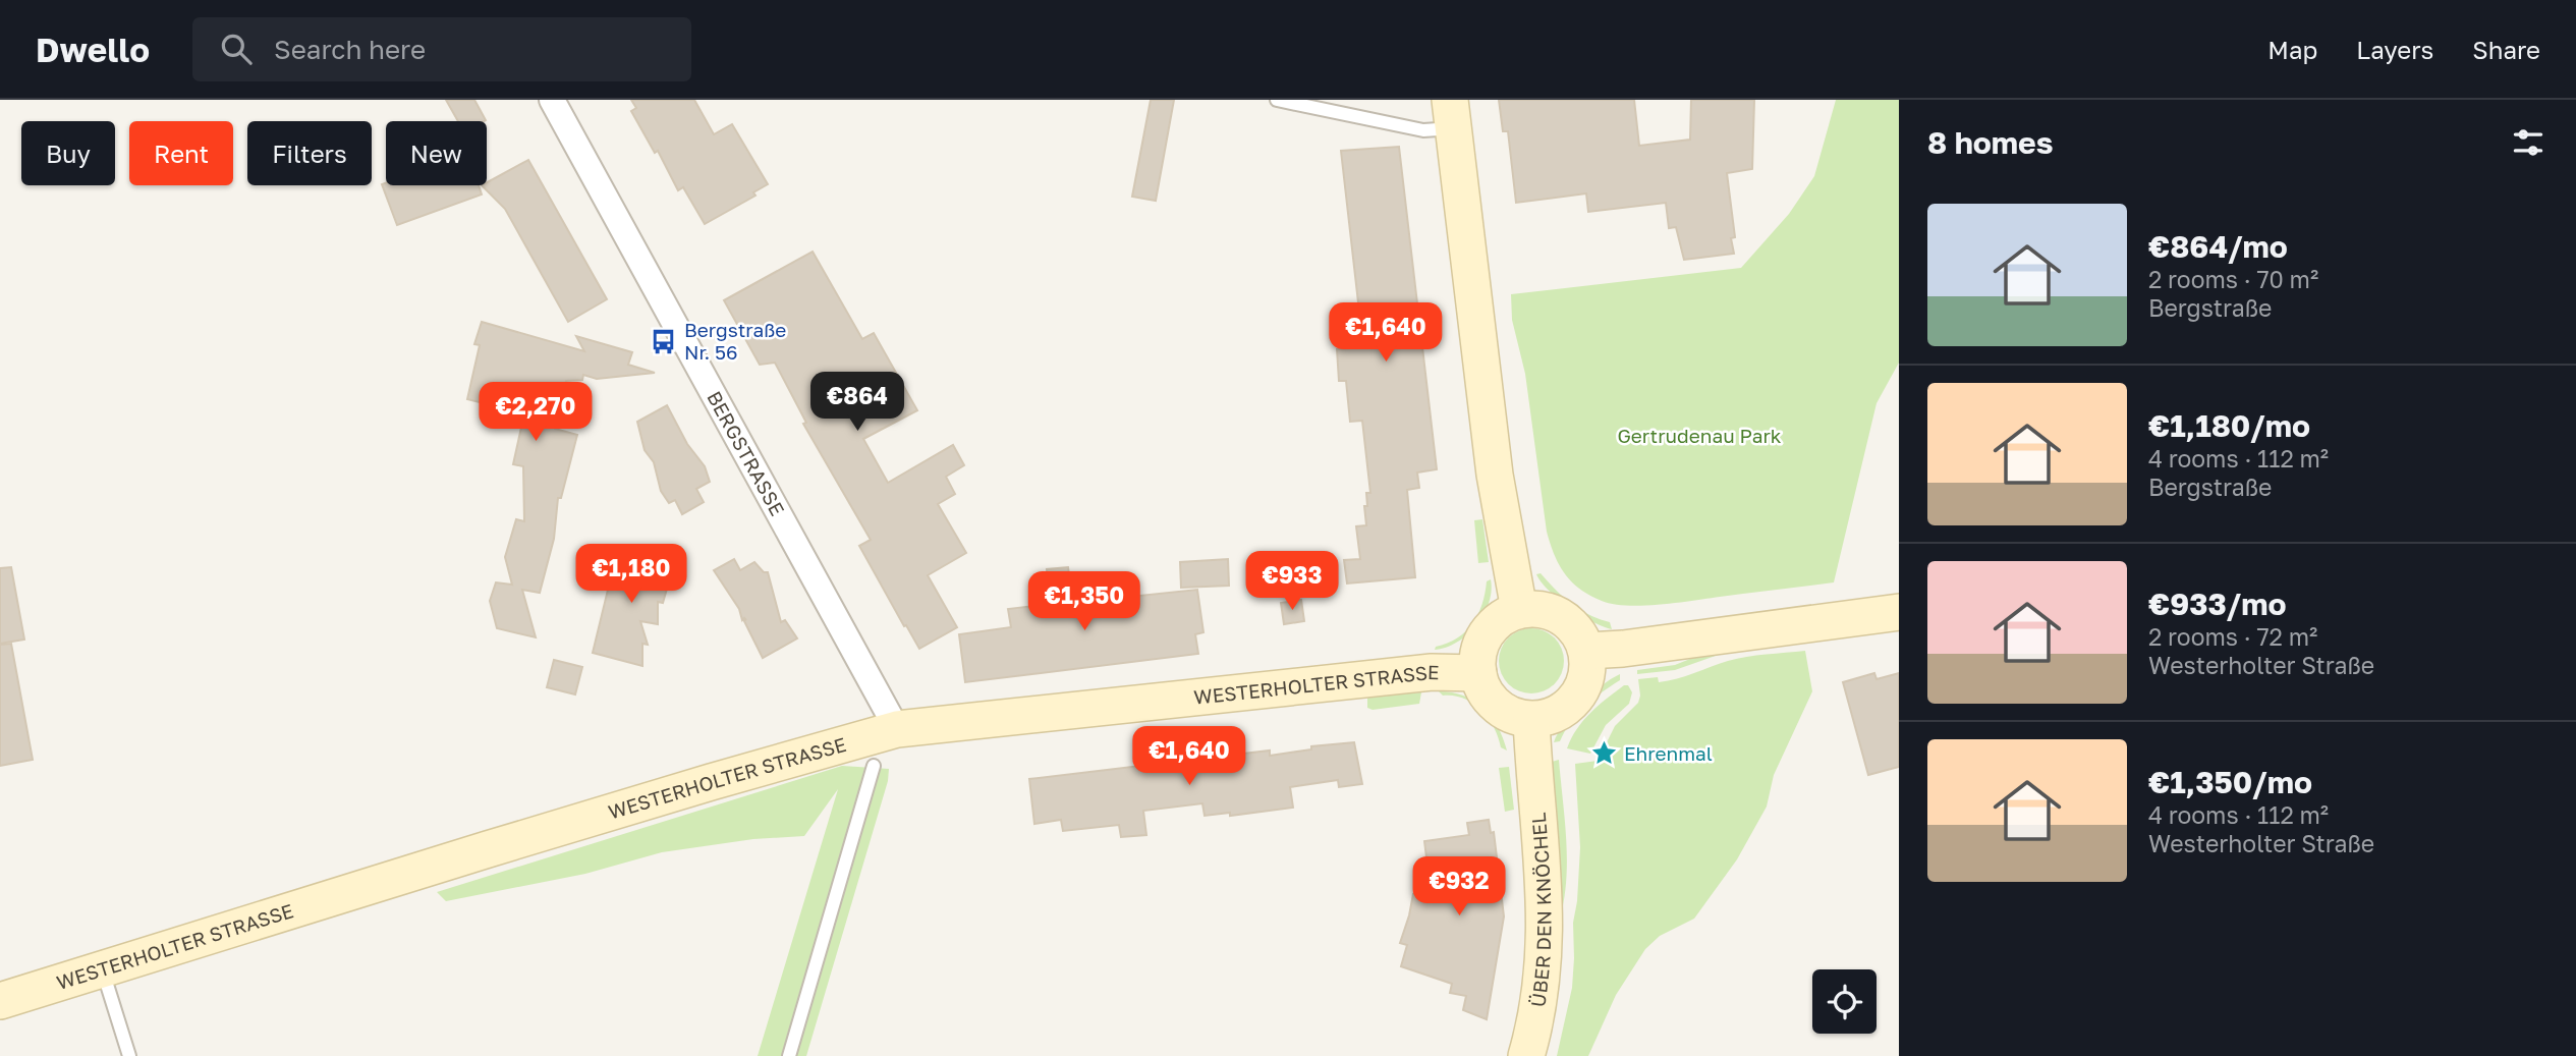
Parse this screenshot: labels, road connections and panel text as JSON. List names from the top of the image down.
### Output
{
  "streets": {
    "street": ["BERGSTRASSE", "WESTERHOLTER STRASSE", "ÜBER DEN KNÖCHEL"]
  },
  "crossings": [
    ["BERGSTRASSE", "WESTERHOLTER STRASSE"],
    ["WESTERHOLTER STRASSE", "ÜBER DEN KNÖCHEL"]
  ],
  "parks": ["Gertrudenau Park"],
  "places": {
    "bus stop": ["Bergstraße Nr. 56"],
    "place": ["Ehrenmal"]
  },
  "page": {
    "header": "Dwello",
    "search": "Search here",
    "nav": ["Map", "Layers", "Share"],
    "heading": "8 homes",
    "chip": [
      "Buy",
      "Rent",
      "Filters",
      "New"
    ],
    "list": [
      {
        "name": "€864/mo",
        "note": "2 rooms · 70 m² · Bergstraße"
      },
      {
        "name": "€1,180/mo",
        "note": "4 rooms · 112 m² · Bergstraße"
      },
      {
        "name": "€933/mo",
        "note": "2 rooms · 72 m² · Westerholter Straße"
      },
      {
        "name": "€1,350/mo",
        "note": "4 rooms · 112 m² · Westerholter Straße"
      }
    ],
    "price": [
      "€1,640",
      "€864",
      "€2,270",
      "€1,180",
      "€933",
      "€1,350",
      "€1,640",
      "€932"
    ]
  }
}
